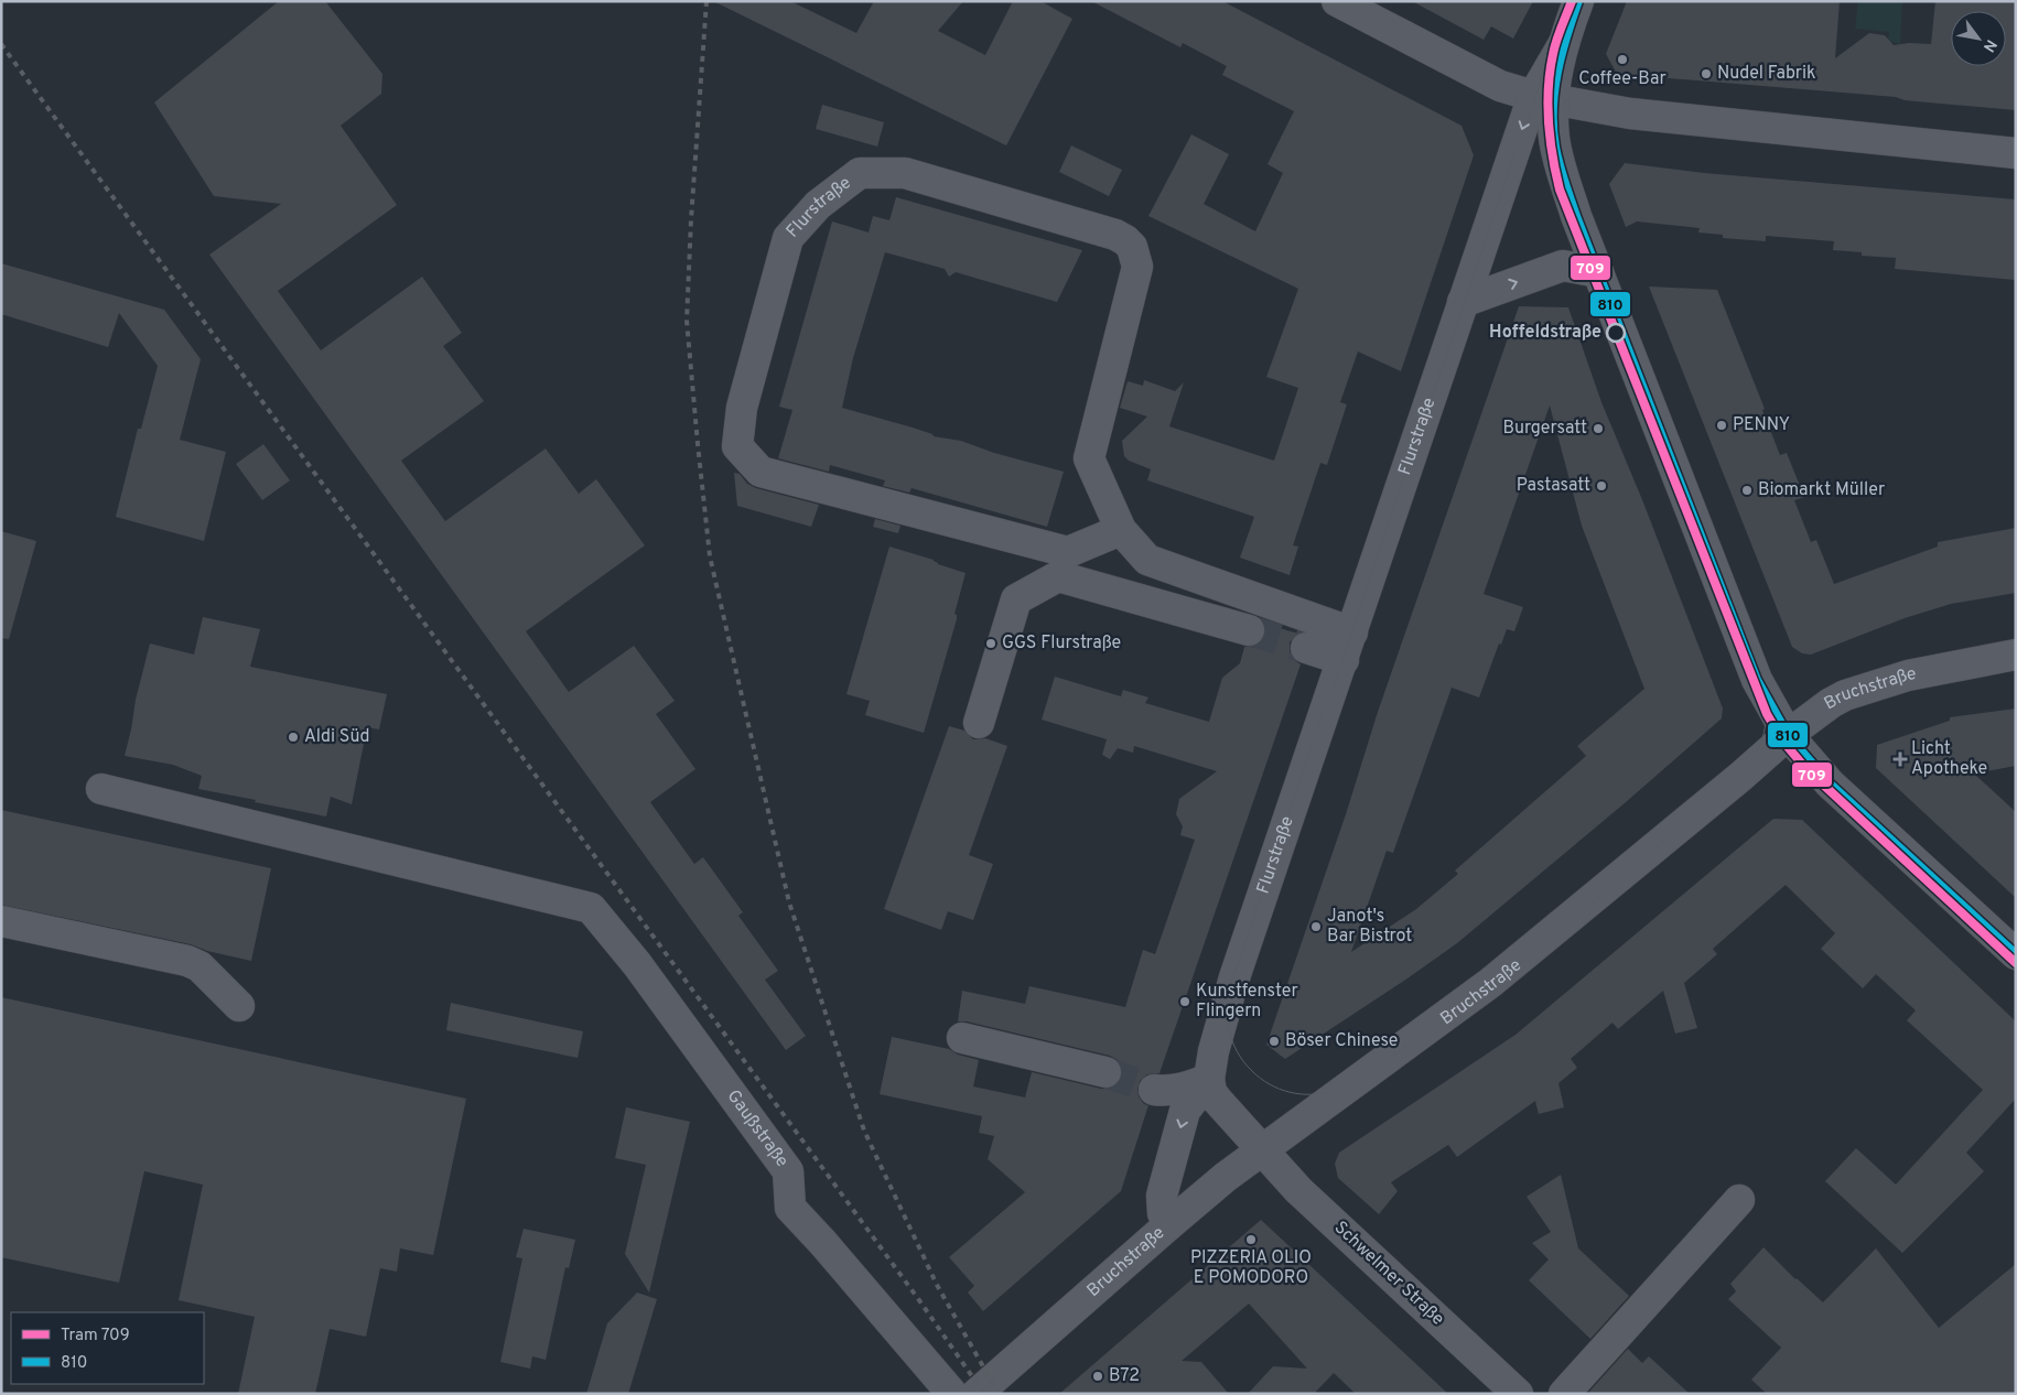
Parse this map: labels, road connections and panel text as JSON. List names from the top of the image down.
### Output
{
  "streets": {
    "street": [
      "Flurstraße",
      "Bruchstraße",
      "Gaußstraße",
      "Schwelmer Straße"
    ]
  },
  "crossings": [
    ["Flurstraße", "Bruchstraße"],
    ["Bruchstraße", "Schwelmer Straße"]
  ],
  "places": {
    "other": [
      "Coffee-Bar",
      "Nudel Fabrik",
      "Hoffeldstraße",
      "PENNY",
      "Burgersatt",
      "Pastasatt",
      "Biomarkt Müller",
      "GGS Flurstraße",
      "Aldi Süd",
      "Janot's Bar Bistrot",
      "Kunstfenster Flingern",
      "Böser Chinese",
      "PIZZERIA OLIO E POMODORO",
      "B72"
    ],
    "health": ["Licht Apotheke"]
  },
  "lines": ["tram line 709", "transit line 810"],
  "legend": ["Tram 709", "810"],
  "north": "bottom right"
}
